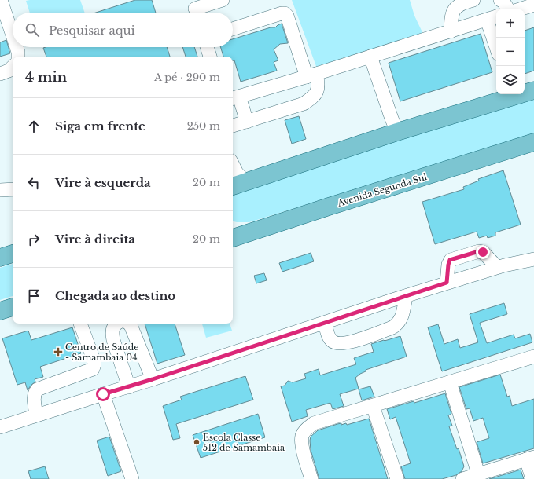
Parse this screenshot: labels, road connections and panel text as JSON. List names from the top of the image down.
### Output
{
  "streets": {
    "main road": ["Avenida Segunda Sul"]
  },
  "places": {
    "health": ["Centro de Saúde - Samambaia 04"],
    "other": ["Escola Classe 512 de Samambaia"]
  },
  "page": {
    "map_buttons": ["+", "−"],
    "search": "Pesquisar aqui",
    "heading": ["4 min", "A pé · 290 m"],
    "list": [
      ["Siga em frente", "250 m"],
      ["Vire à esquerda", "20 m"],
      ["Vire à direita", "20 m"],
      "Chegada ao destino"
    ]
  }
}
